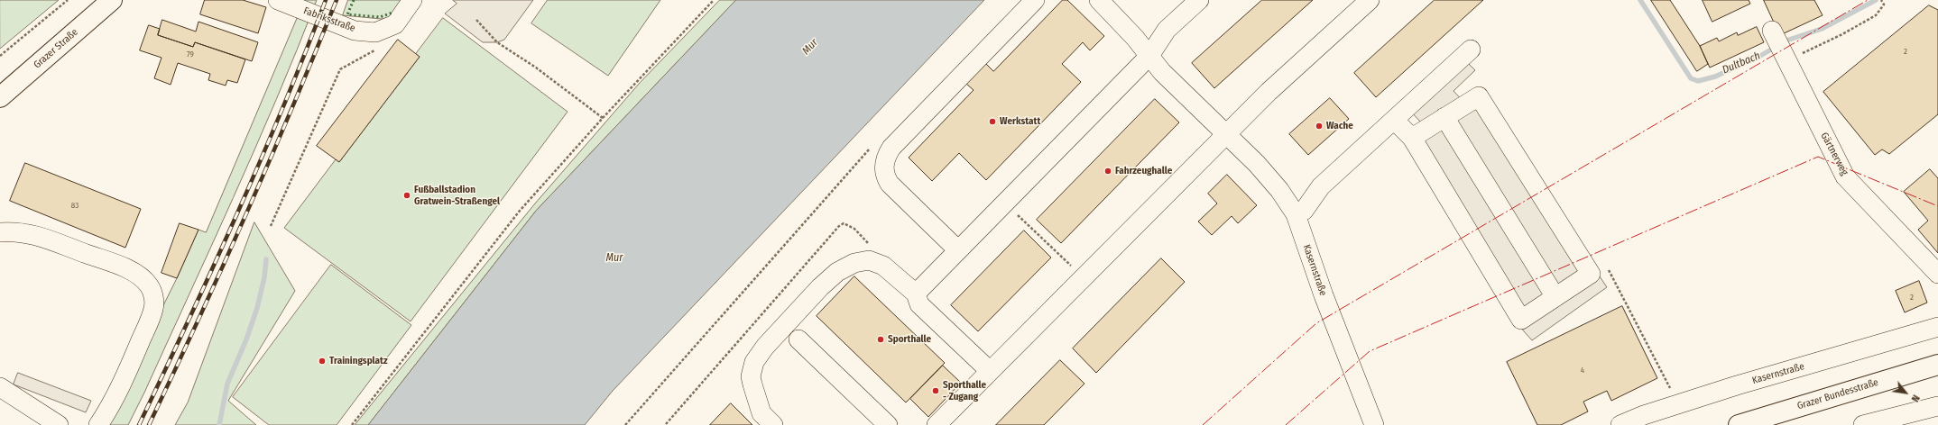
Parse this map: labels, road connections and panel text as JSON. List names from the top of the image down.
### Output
{
  "streets": {
    "main road": ["Grazer Straße", "Grazer Bundesstraße"],
    "street": ["Fabriksstraße", "Gärtnerweg", "Kasernstraße"]
  },
  "water": ["Mur", "Dultbach"],
  "places": [
    "Werkstatt",
    "Wache",
    "Fahrzeughalle",
    "Fußballstadion Gratwein-Straßengel",
    "Sporthalle",
    "Trainingsplatz",
    "Sporthalle - Zugang"
  ],
  "house_numbers": [
    "2",
    "79",
    "83",
    "2",
    "4"
  ],
  "north": "bottom right"
}
